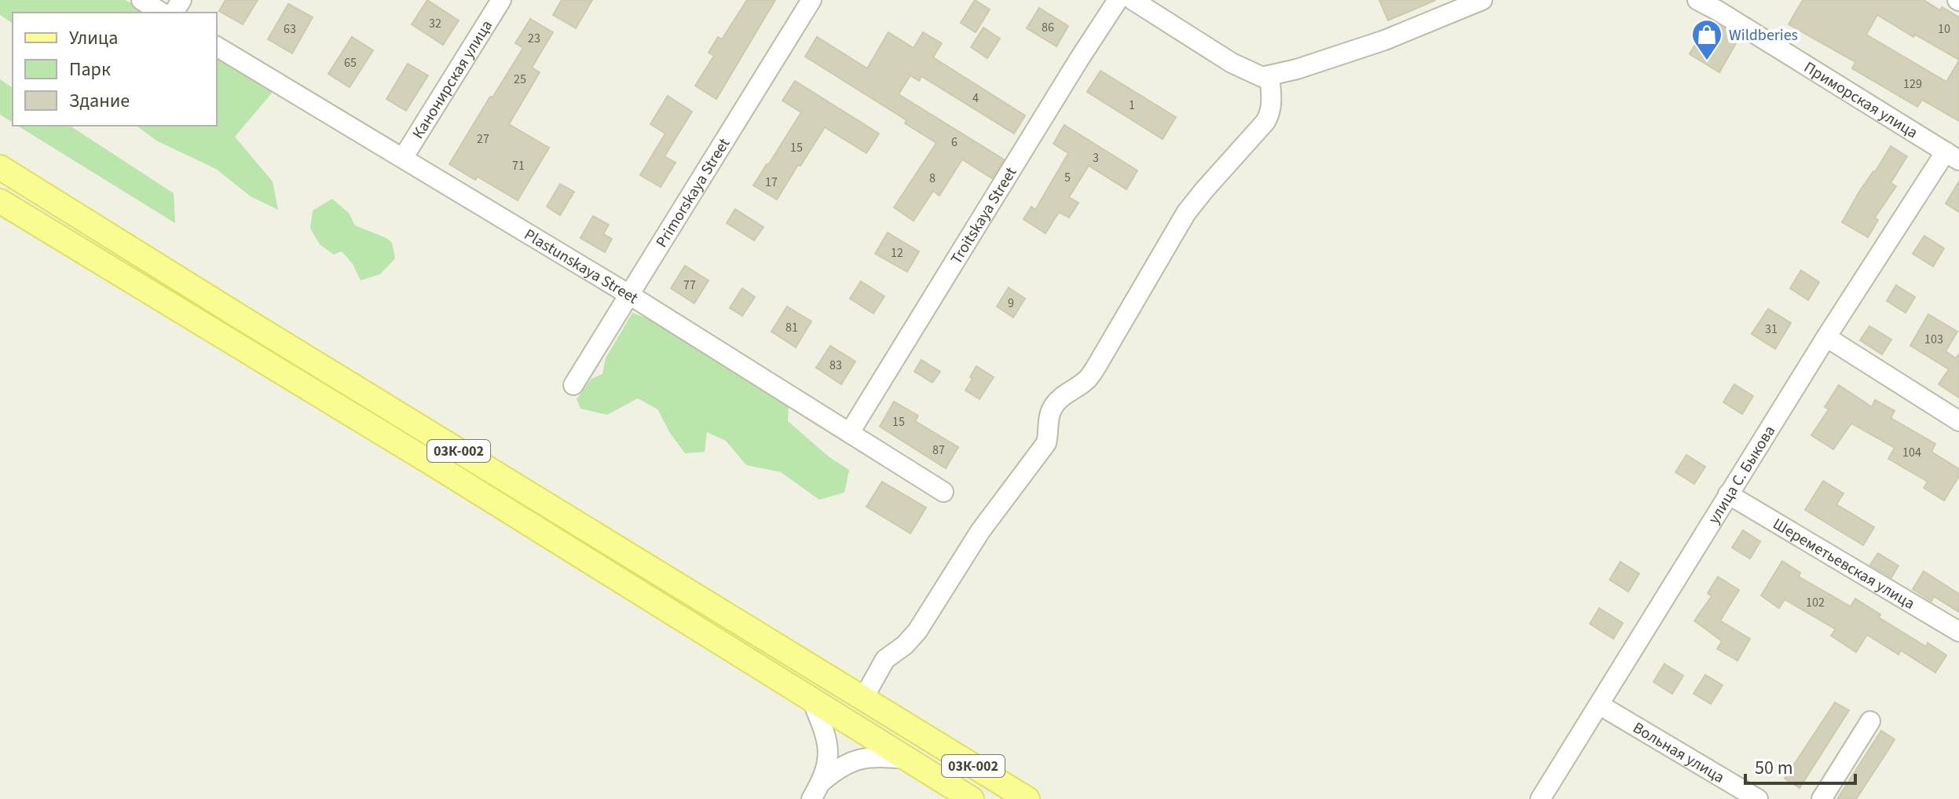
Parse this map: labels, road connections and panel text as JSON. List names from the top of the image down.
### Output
{
  "streets": {
    "main road": ["03К-002"],
    "street": [
      "Канонирская улица",
      "Приморская улица",
      "Primorskaya Street",
      "Troitskaya Street",
      "Plastunskaya Street",
      "улица С. Быкова",
      "Шереметьевская улица",
      "Вольная улица"
    ]
  },
  "crossings": [
    ["Канонирская улица", "Plastunskaya Street"],
    ["Приморская улица", "улица С. Быкова"],
    ["Primorskaya Street", "Plastunskaya Street"],
    ["Troitskaya Street", "Plastunskaya Street"],
    ["улица С. Быкова", "Шереметьевская улица"],
    ["улица С. Быкова", "Вольная улица"]
  ],
  "places": {
    "shop": ["Wildberies"]
  },
  "house_numbers": [
    "32",
    "86",
    "63",
    "10",
    "23",
    "65",
    "25",
    "129",
    "4",
    "1",
    "27",
    "6",
    "15",
    "3",
    "71",
    "5",
    "8",
    "17",
    "12",
    "77",
    "9",
    "81",
    "31",
    "103",
    "83",
    "15",
    "87",
    "104",
    "102"
  ],
  "legend": ["Улица", "Парк", "Здание"],
  "scale_bar": "50 m"
}
